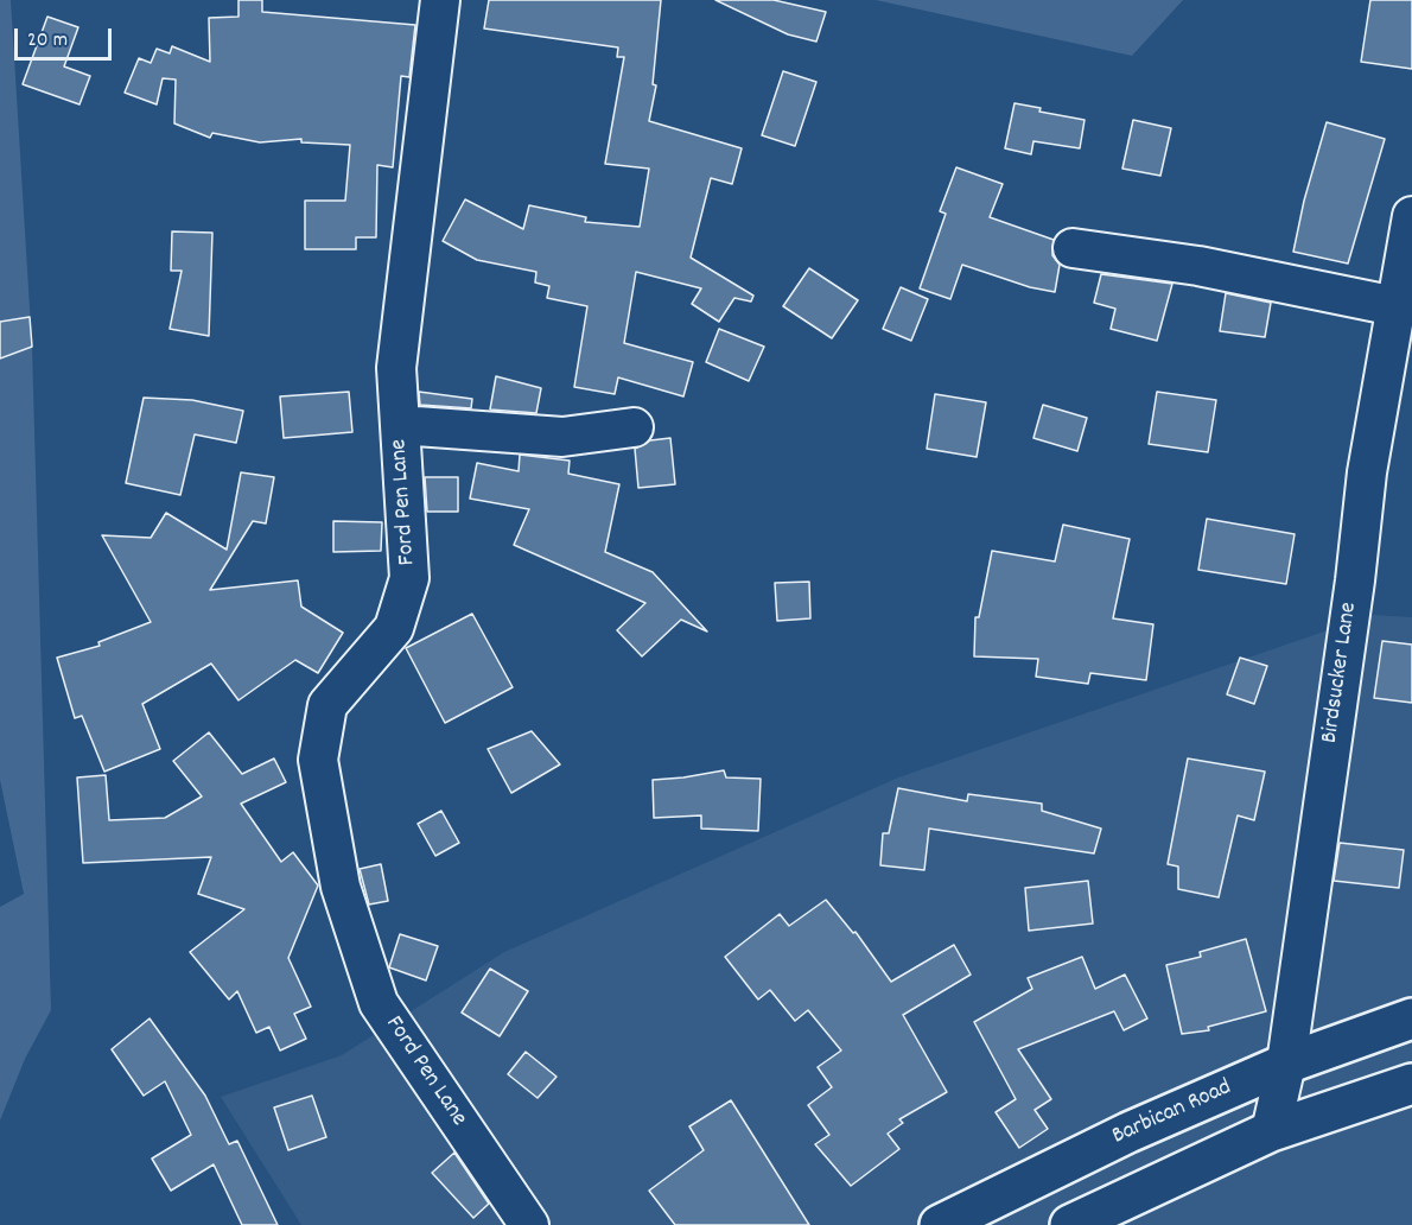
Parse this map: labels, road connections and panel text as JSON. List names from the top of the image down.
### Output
{
  "streets": {
    "main road": ["Barbican Road"],
    "street": ["Ford Pen Lane", "Birdsucker Lane"]
  },
  "crossings": [
    ["Birdsucker Lane", "Barbican Road"]
  ],
  "scale_bar": "20 m"
}
